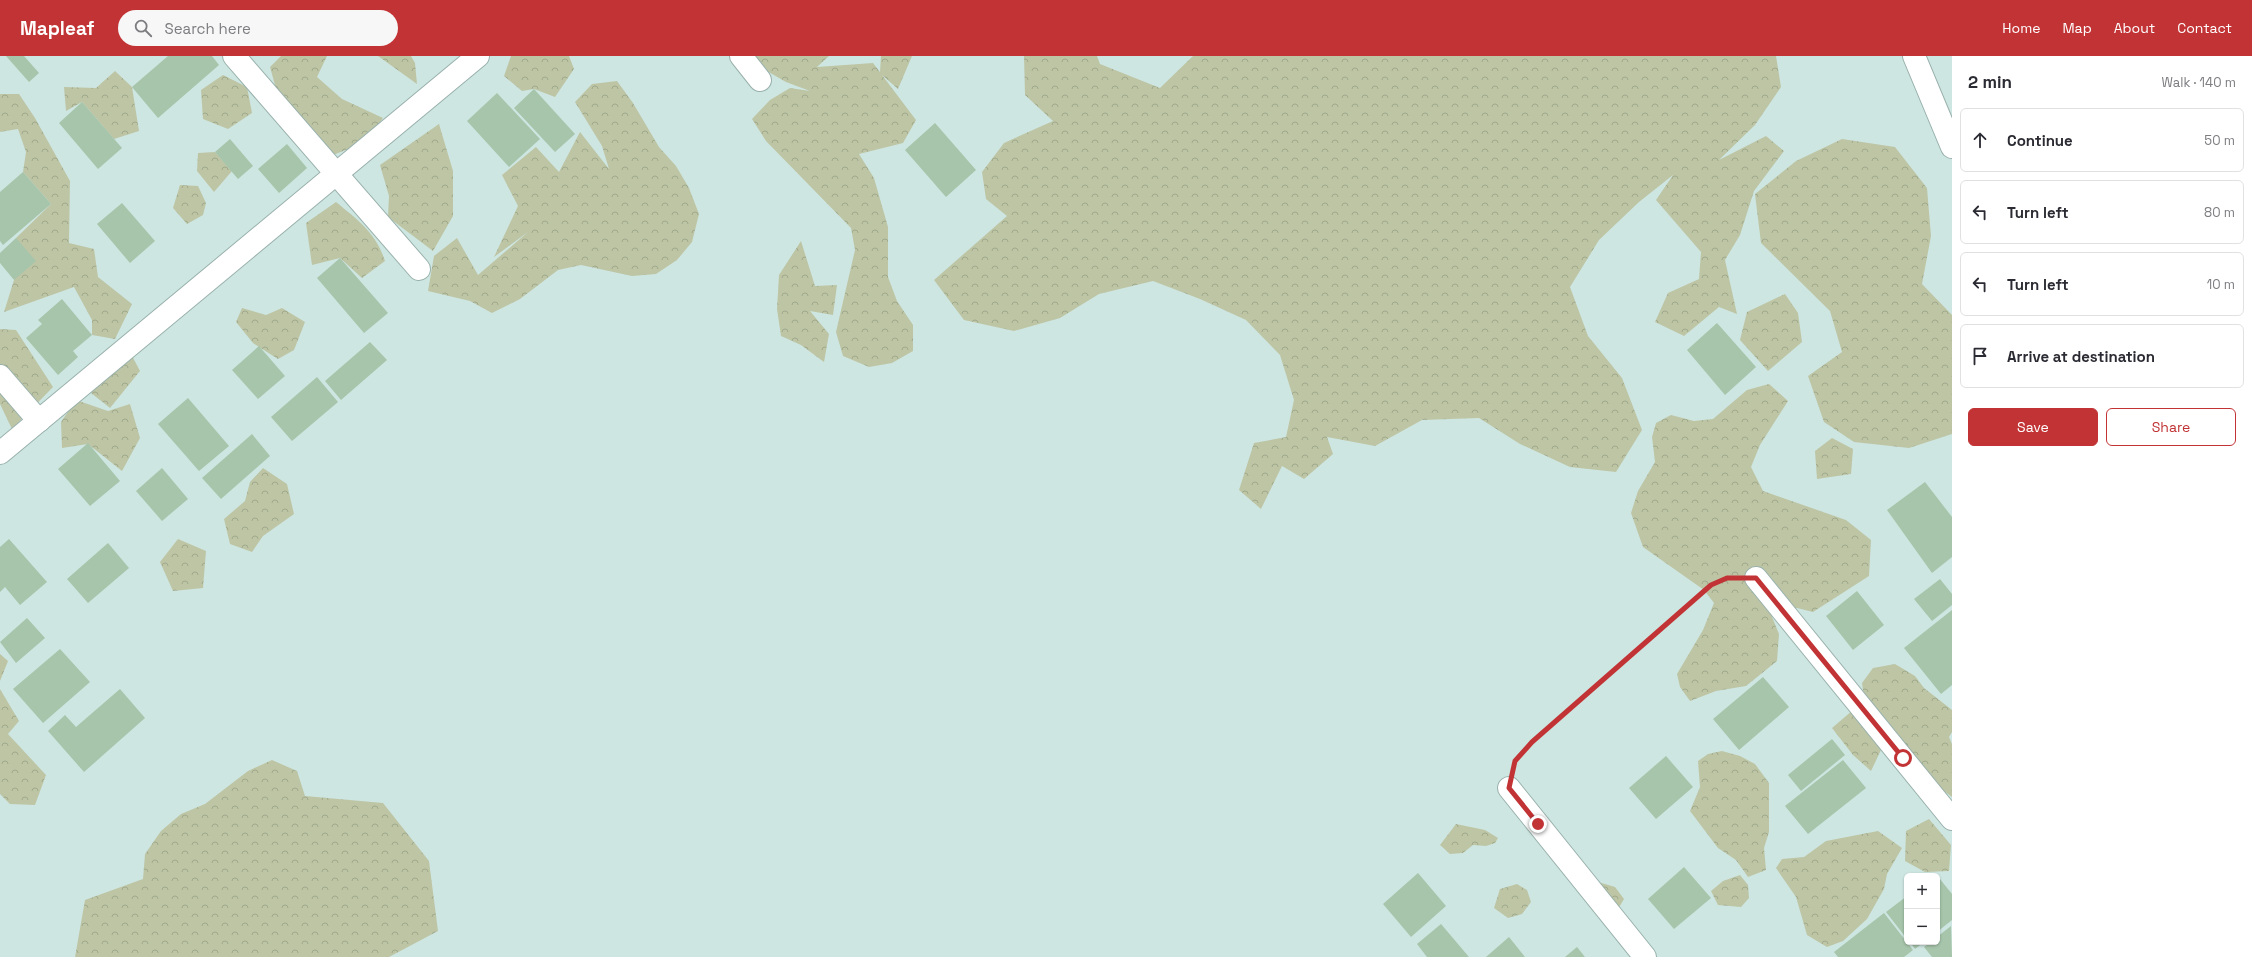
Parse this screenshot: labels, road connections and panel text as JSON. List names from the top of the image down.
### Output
{
  "page": {
    "header": "Mapleaf",
    "search": "Search here",
    "nav": [
      "Home",
      "Map",
      "About",
      "Contact"
    ],
    "heading": ["2 min", "Walk · 140 m"],
    "list": [
      ["Continue", "50 m"],
      ["Turn left", "80 m"],
      ["Turn left", "10 m"],
      "Arrive at destination"
    ],
    "buttons": ["Save", "Share"],
    "map_buttons": ["+", "−"]
  }
}
